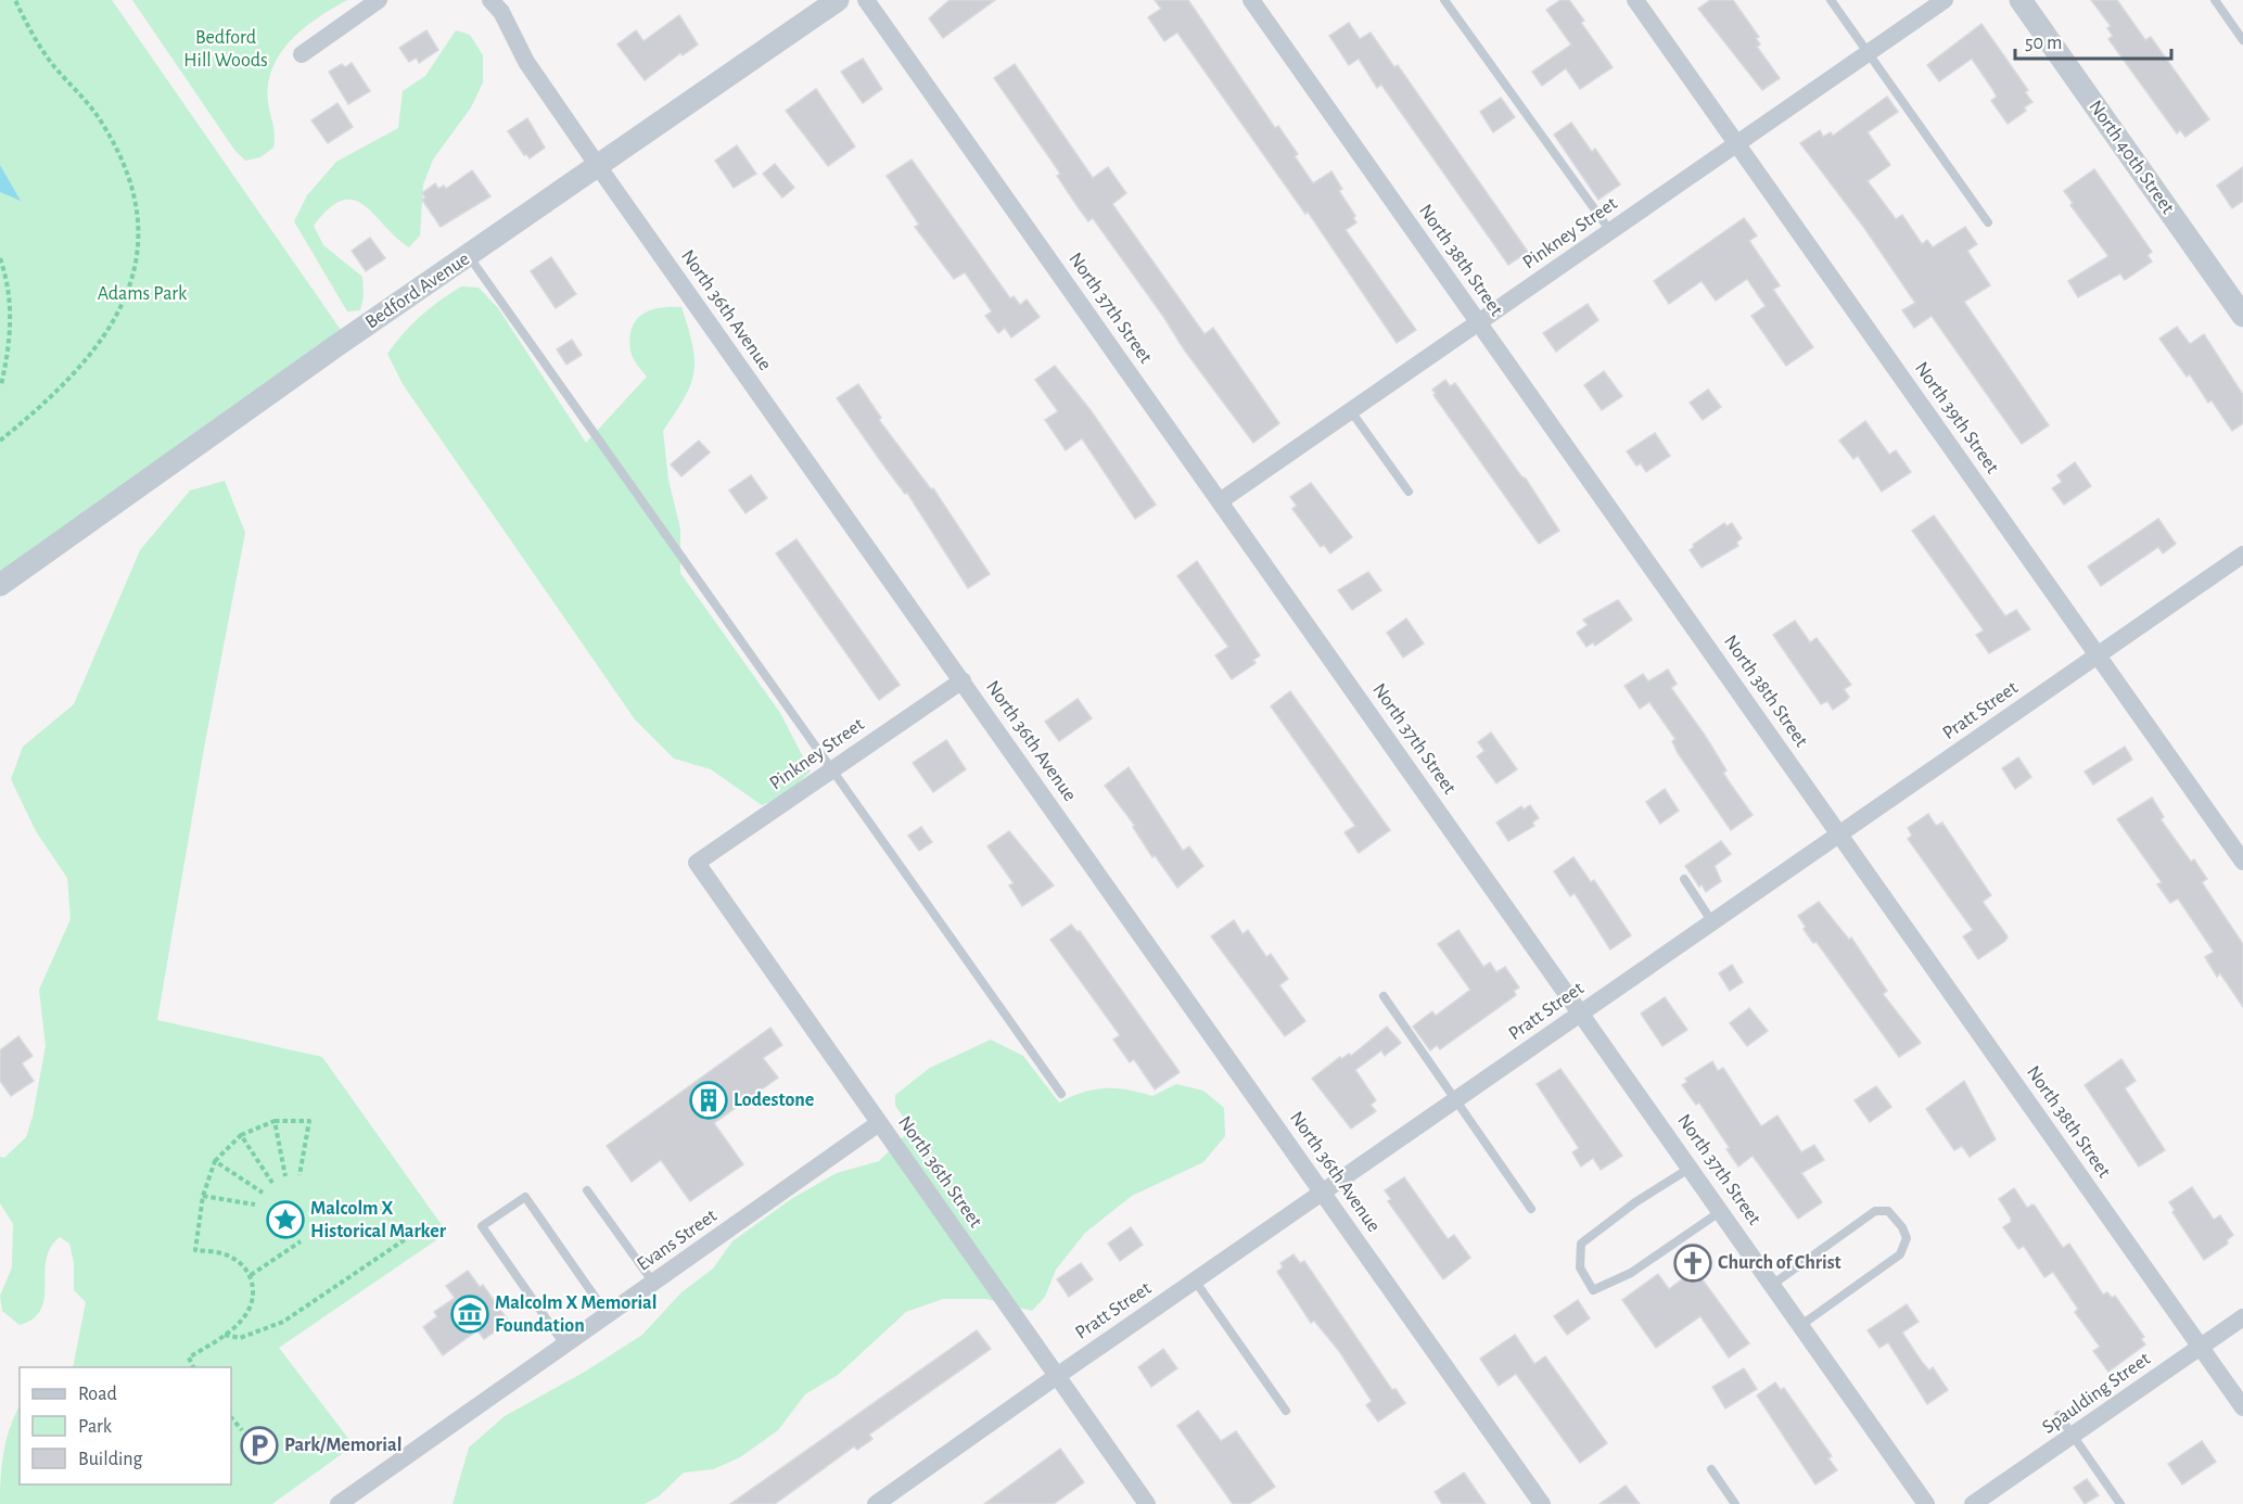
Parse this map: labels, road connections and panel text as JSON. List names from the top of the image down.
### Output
{
  "streets": {
    "street": [
      "North 40th Street",
      "Pinkney Street",
      "North 38th Street",
      "Bedford Avenue",
      "North 37th Street",
      "North 36th Avenue",
      "North 39th Street",
      "Pratt Street",
      "North 36th Street",
      "Evans Street",
      "Spaulding Street"
    ]
  },
  "crossings": [
    ["Pinkney Street", "North 38th Street"],
    ["Pinkney Street", "North 37th Street"],
    ["Pinkney Street", "North 36th Avenue"],
    ["Pinkney Street", "North 39th Street"],
    ["Pinkney Street", "North 36th Street"],
    ["North 38th Street", "Pratt Street"],
    ["North 38th Street", "Spaulding Street"],
    ["Bedford Avenue", "North 36th Avenue"],
    ["North 37th Street", "Pratt Street"],
    ["North 36th Avenue", "Pratt Street"],
    ["North 39th Street", "Pratt Street"],
    ["Pratt Street", "North 36th Street"],
    ["North 36th Street", "Evans Street"]
  ],
  "parks": ["Bedford Hill Woods", "Adams Park"],
  "places": {
    "building": ["Lodestone"],
    "place": ["Malcolm X Historical Marker"],
    "church": ["Church of Christ"],
    "museum": ["Malcolm X Memorial Foundation"],
    "parking": ["Park/Memorial"]
  },
  "legend": ["Road", "Park", "Building"],
  "scale_bar": "50 m"
}
